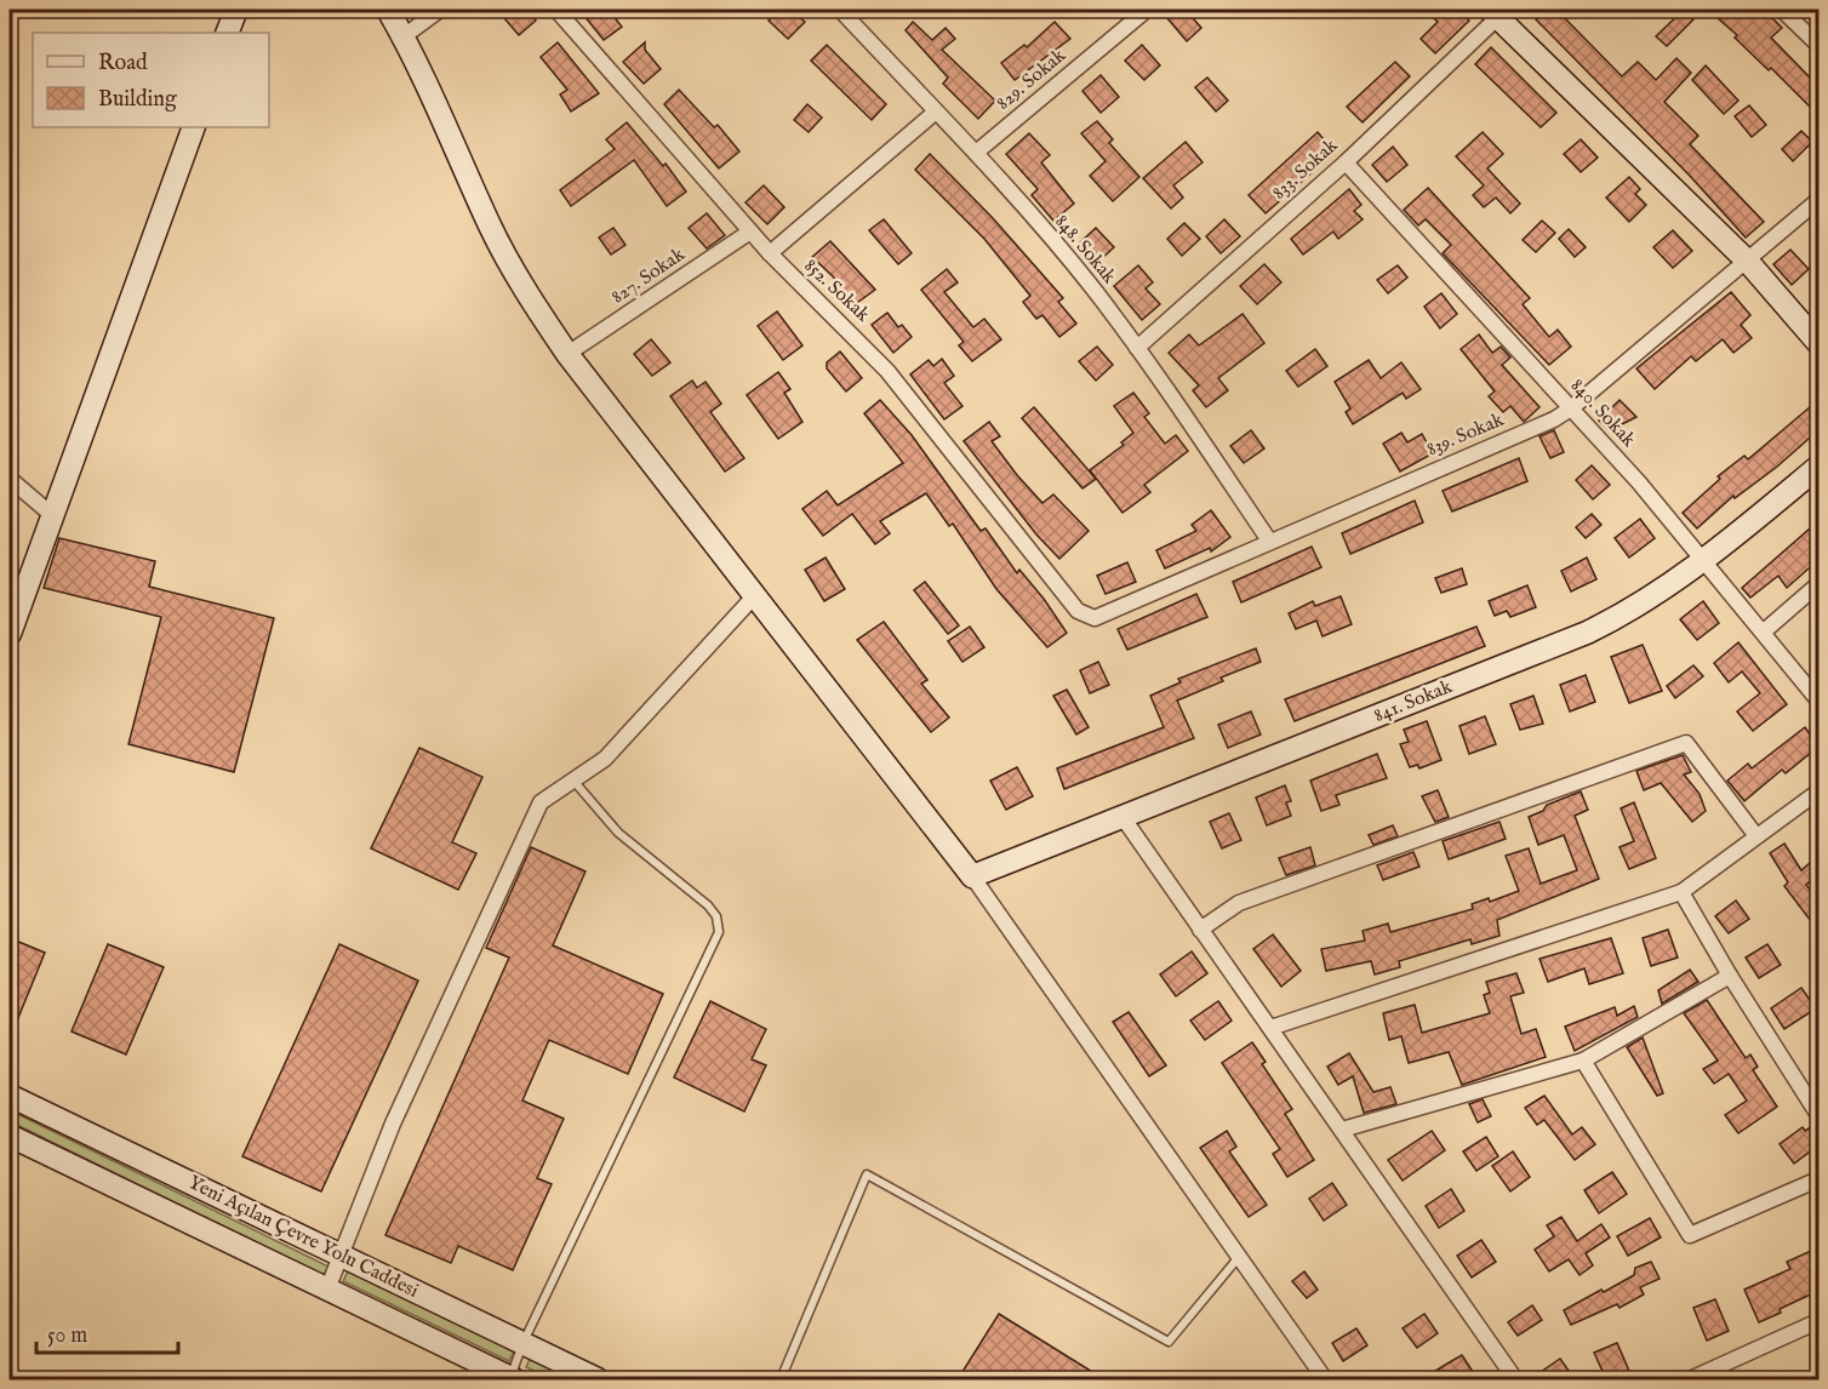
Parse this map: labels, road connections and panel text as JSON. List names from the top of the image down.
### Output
{
  "streets": {
    "street": [
      "829. Sokak",
      "833. Sokak",
      "848. Sokak",
      "827. Sokak",
      "852. Sokak",
      "840. Sokak",
      "839. Sokak",
      "841. Sokak",
      "Yeni Açılan Çevre Yolu Caddesi"
    ]
  },
  "crossings": [
    ["829. Sokak", "848. Sokak"],
    ["833. Sokak", "848. Sokak"],
    ["833. Sokak", "840. Sokak"],
    ["848. Sokak", "839. Sokak"],
    ["827. Sokak", "852. Sokak"],
    ["852. Sokak", "839. Sokak"],
    ["840. Sokak", "839. Sokak"],
    ["840. Sokak", "841. Sokak"]
  ],
  "legend": ["Road", "Building"],
  "scale_bar": "50 m"
}
